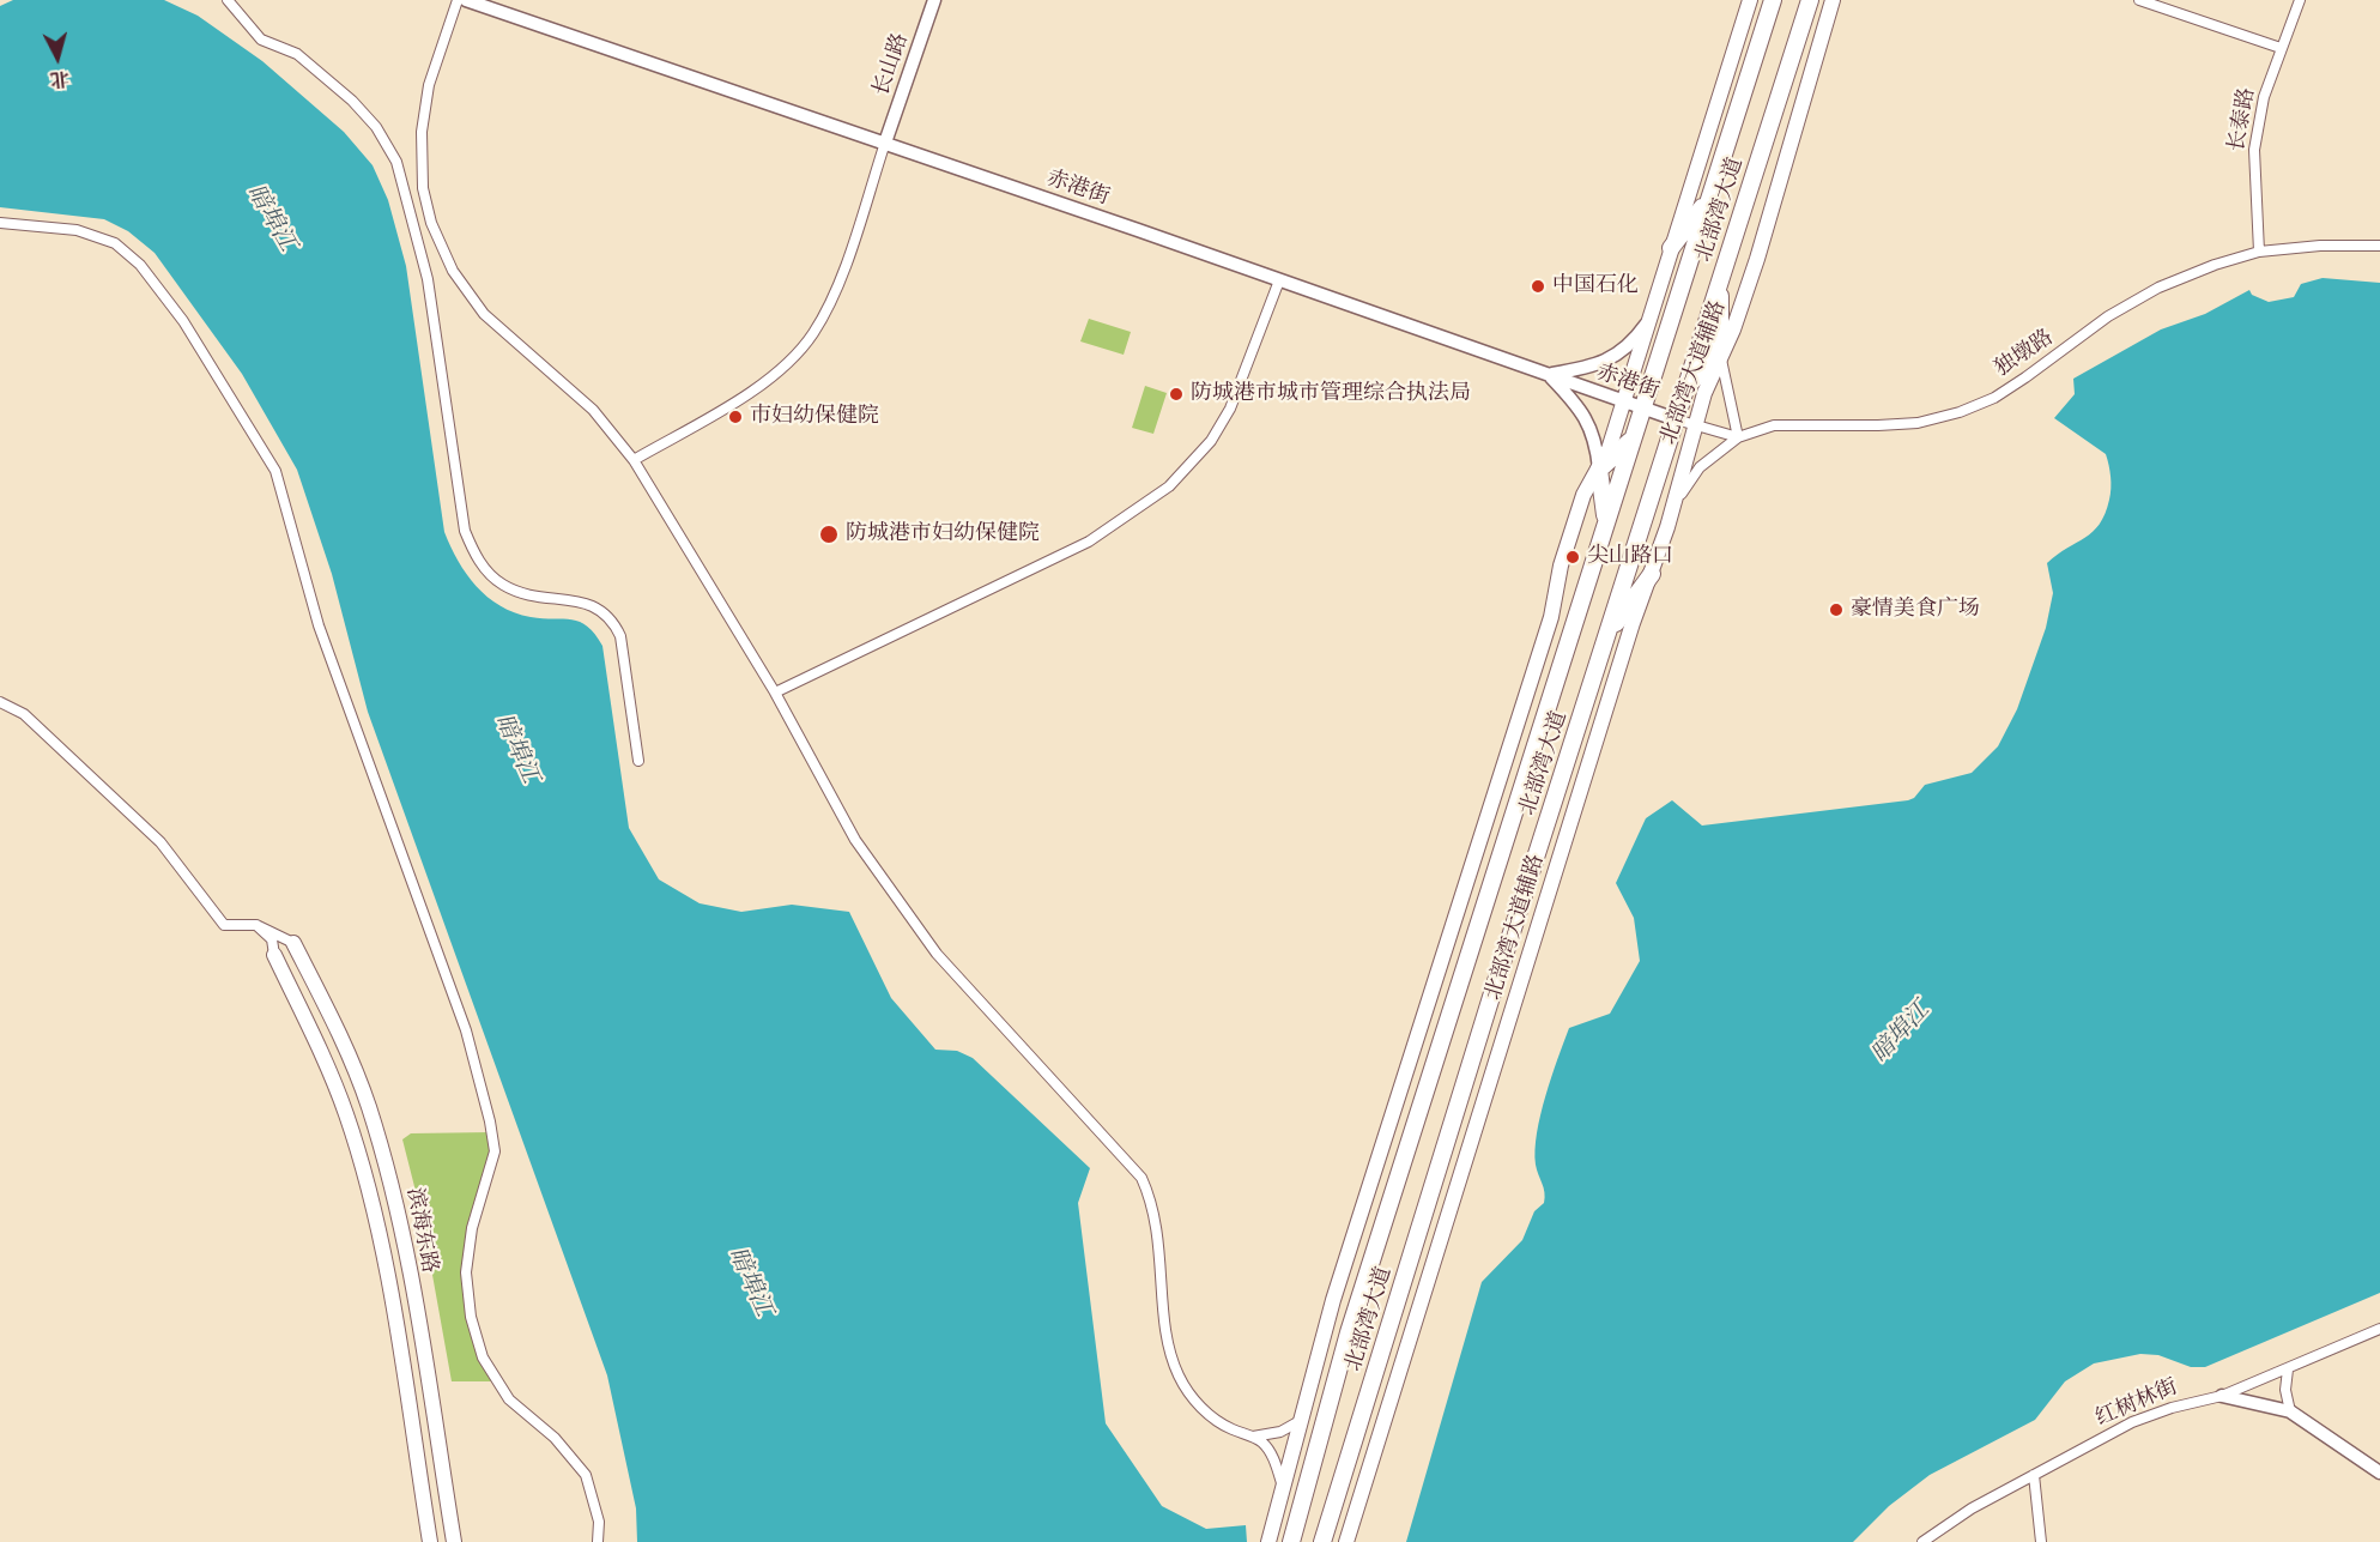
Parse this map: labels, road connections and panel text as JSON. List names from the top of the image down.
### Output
{
  "streets": {
    "highway": ["北部湾大道"],
    "main road": ["北部湾大道辅路", "滨海东路"],
    "street": [
      "长山路",
      "长泰路",
      "赤港街",
      "独墩路",
      "红树林街"
    ]
  },
  "crossings": [
    ["长山路", "赤港街"],
    ["长泰路", "独墩路"],
    ["赤港街", "北部湾大道"],
    ["独墩路", "北部湾大道辅路"]
  ],
  "water": ["暗埠江"],
  "places": [
    "中国石化",
    "防城港市城市管理综合执法局",
    "巿妇幼保健院",
    "防城港市妇幼保健院",
    "尖山路口",
    "豪情美食广场"
  ],
  "north": "bottom"
}
